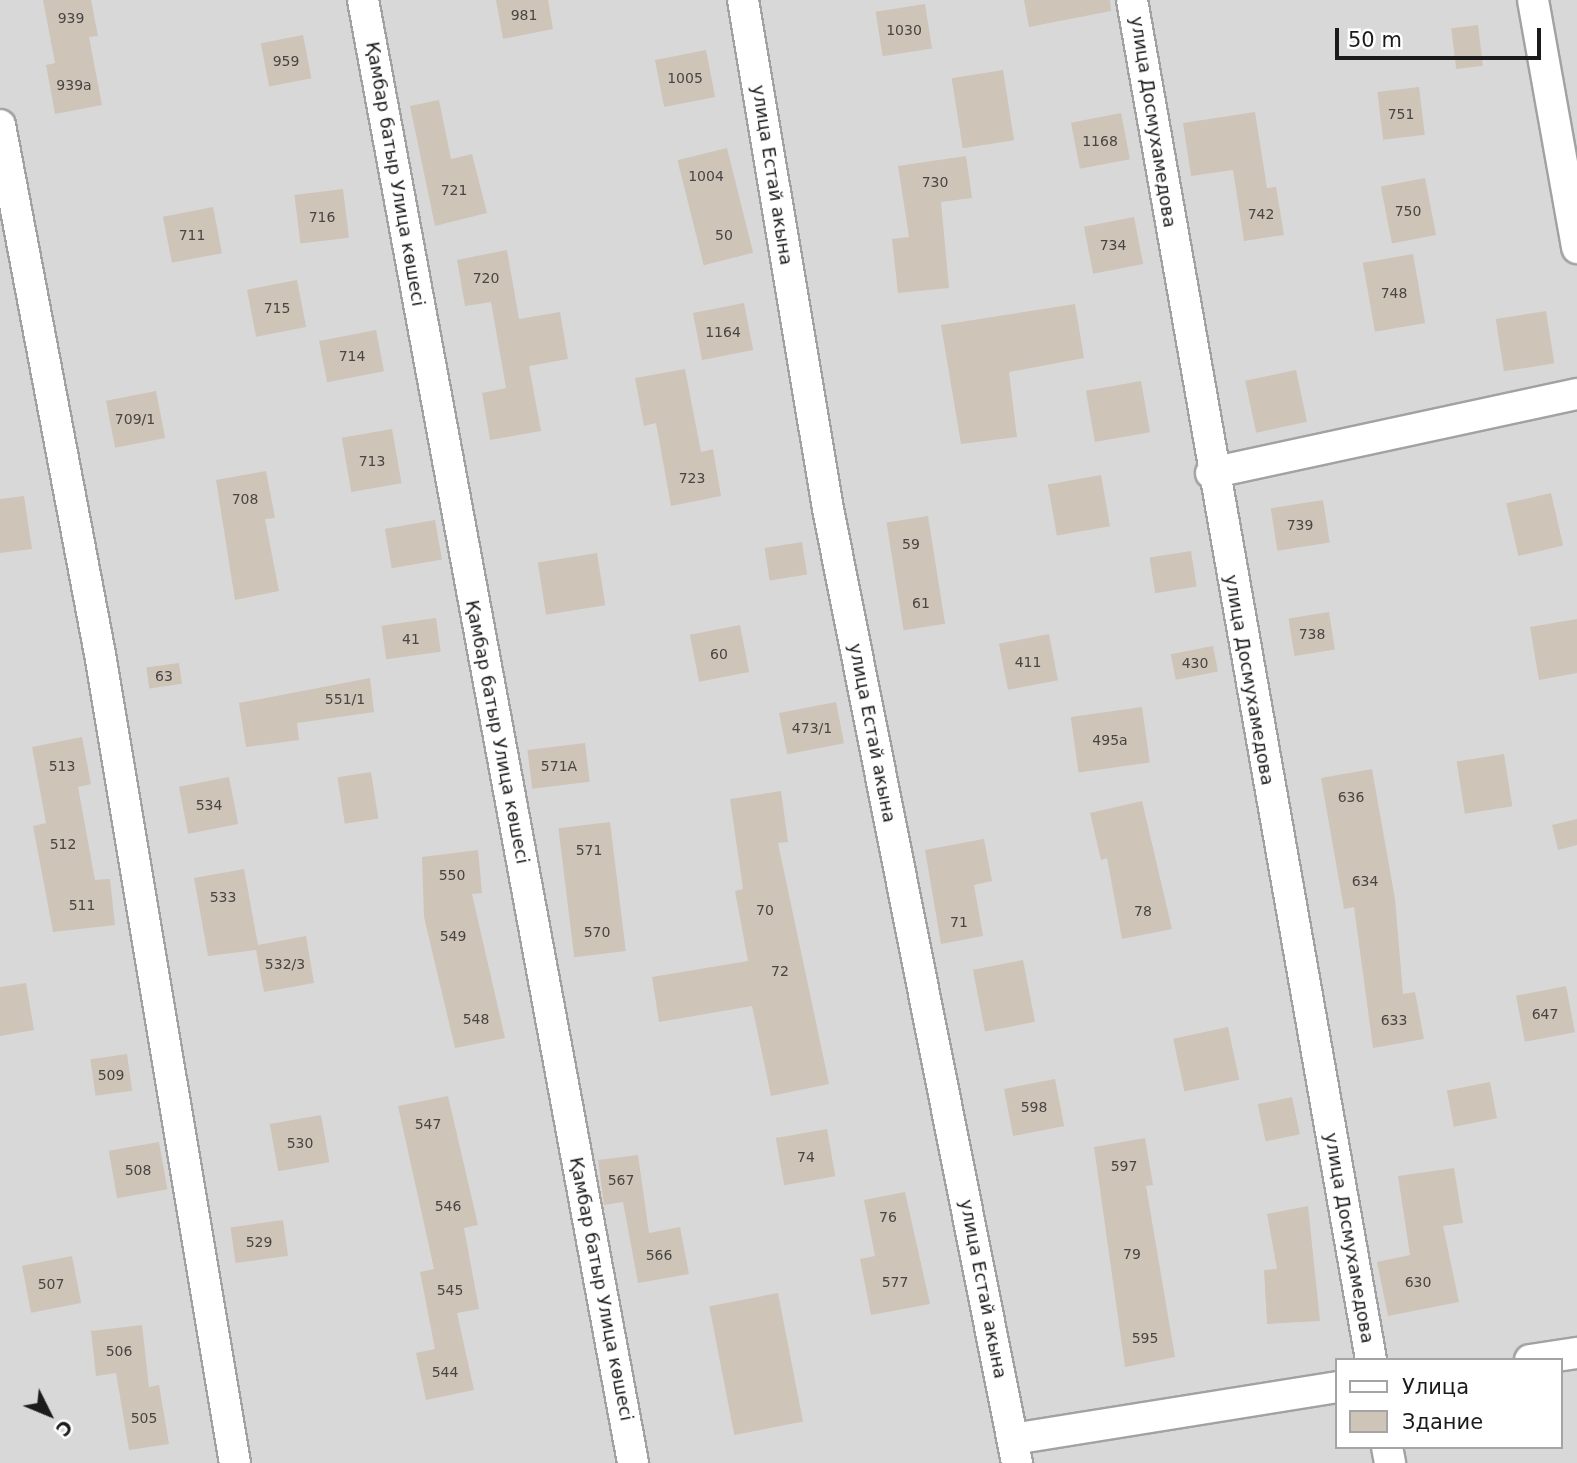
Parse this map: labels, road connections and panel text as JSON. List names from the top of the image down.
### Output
{
  "streets": {
    "street": ["улица Досмухамедова", "Қамбар батыр Улица көшесі", "улица Естай акына"]
  },
  "house_numbers": [
    "981",
    "939",
    "1030",
    "959",
    "1005",
    "939а",
    "751",
    "1168",
    "1004",
    "730",
    "721",
    "750",
    "742",
    "716",
    "711",
    "50",
    "734",
    "720",
    "748",
    "715",
    "1164",
    "714",
    "709/1",
    "713",
    "723",
    "708",
    "739",
    "59",
    "61",
    "738",
    "41",
    "60",
    "411",
    "430",
    "63",
    "551/1",
    "473/1",
    "495а",
    "513",
    "571А",
    "636",
    "534",
    "512",
    "571",
    "550",
    "634",
    "533",
    "511",
    "70",
    "78",
    "71",
    "570",
    "549",
    "532/3",
    "72",
    "647",
    "548",
    "633",
    "509",
    "598",
    "547",
    "530",
    "74",
    "597",
    "508",
    "567",
    "546",
    "76",
    "529",
    "79",
    "566",
    "577",
    "630",
    "507",
    "545",
    "595",
    "506",
    "544",
    "505"
  ],
  "legend": ["Улица", "Здание"],
  "scale_bar": "50 m",
  "north": "bottom right"
}
